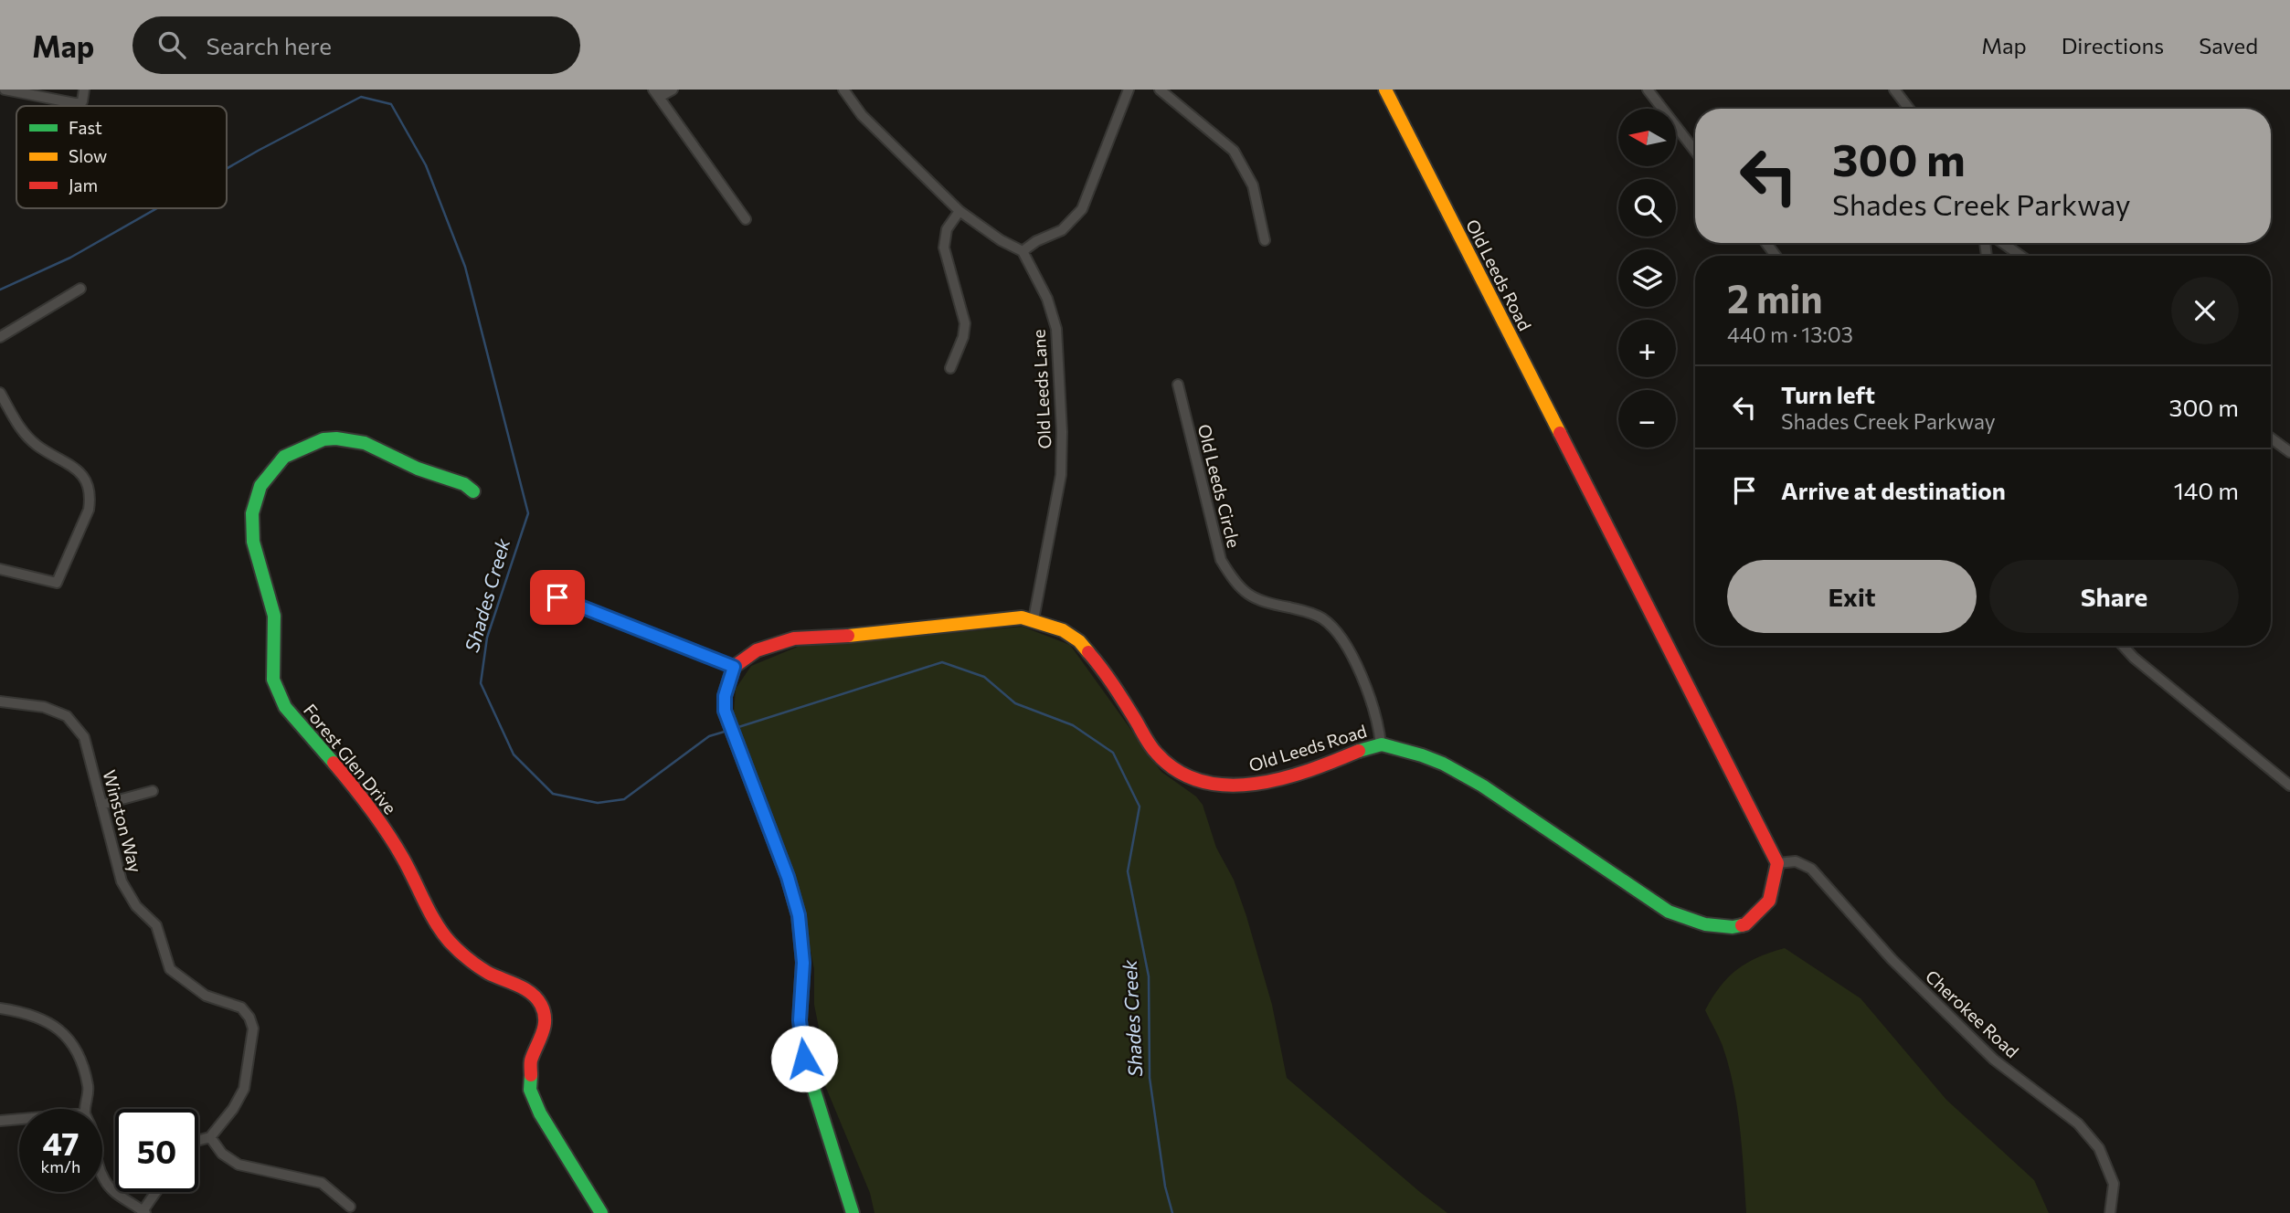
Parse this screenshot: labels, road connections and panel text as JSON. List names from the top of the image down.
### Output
{
  "streets": {
    "main road": ["Old Leeds Road", "Forest Glen Drive"],
    "street": [
      "Old Leeds Lane",
      "Old Leeds Circle",
      "Winston Way",
      "Cherokee Road"
    ]
  },
  "crossings": [
    ["Old Leeds Road", "Old Leeds Lane"],
    ["Old Leeds Road", "Old Leeds Circle"],
    ["Old Leeds Road", "Cherokee Road"]
  ],
  "water": ["Shades Creek"],
  "legend": ["Fast", "Slow", "Jam"],
  "north": "left",
  "page": {
    "header": "Map",
    "search": "Search here",
    "nav": ["Map", "Directions", "Saved"],
    "map_buttons": ["+", "−"],
    "turn": ["300 m", "Shades Creek Parkway"],
    "heading": ["2 min", "440 m · 13:03"],
    "list": [
      {
        "name": "Turn left",
        "note": "Shades Creek Parkway",
        "value": "300 m"
      },
      {
        "name": "Arrive at destination",
        "value": "140 m"
      }
    ],
    "buttons": ["Exit", "Share"],
    "speed": "47 km/h",
    "limit": "50"
  }
}
